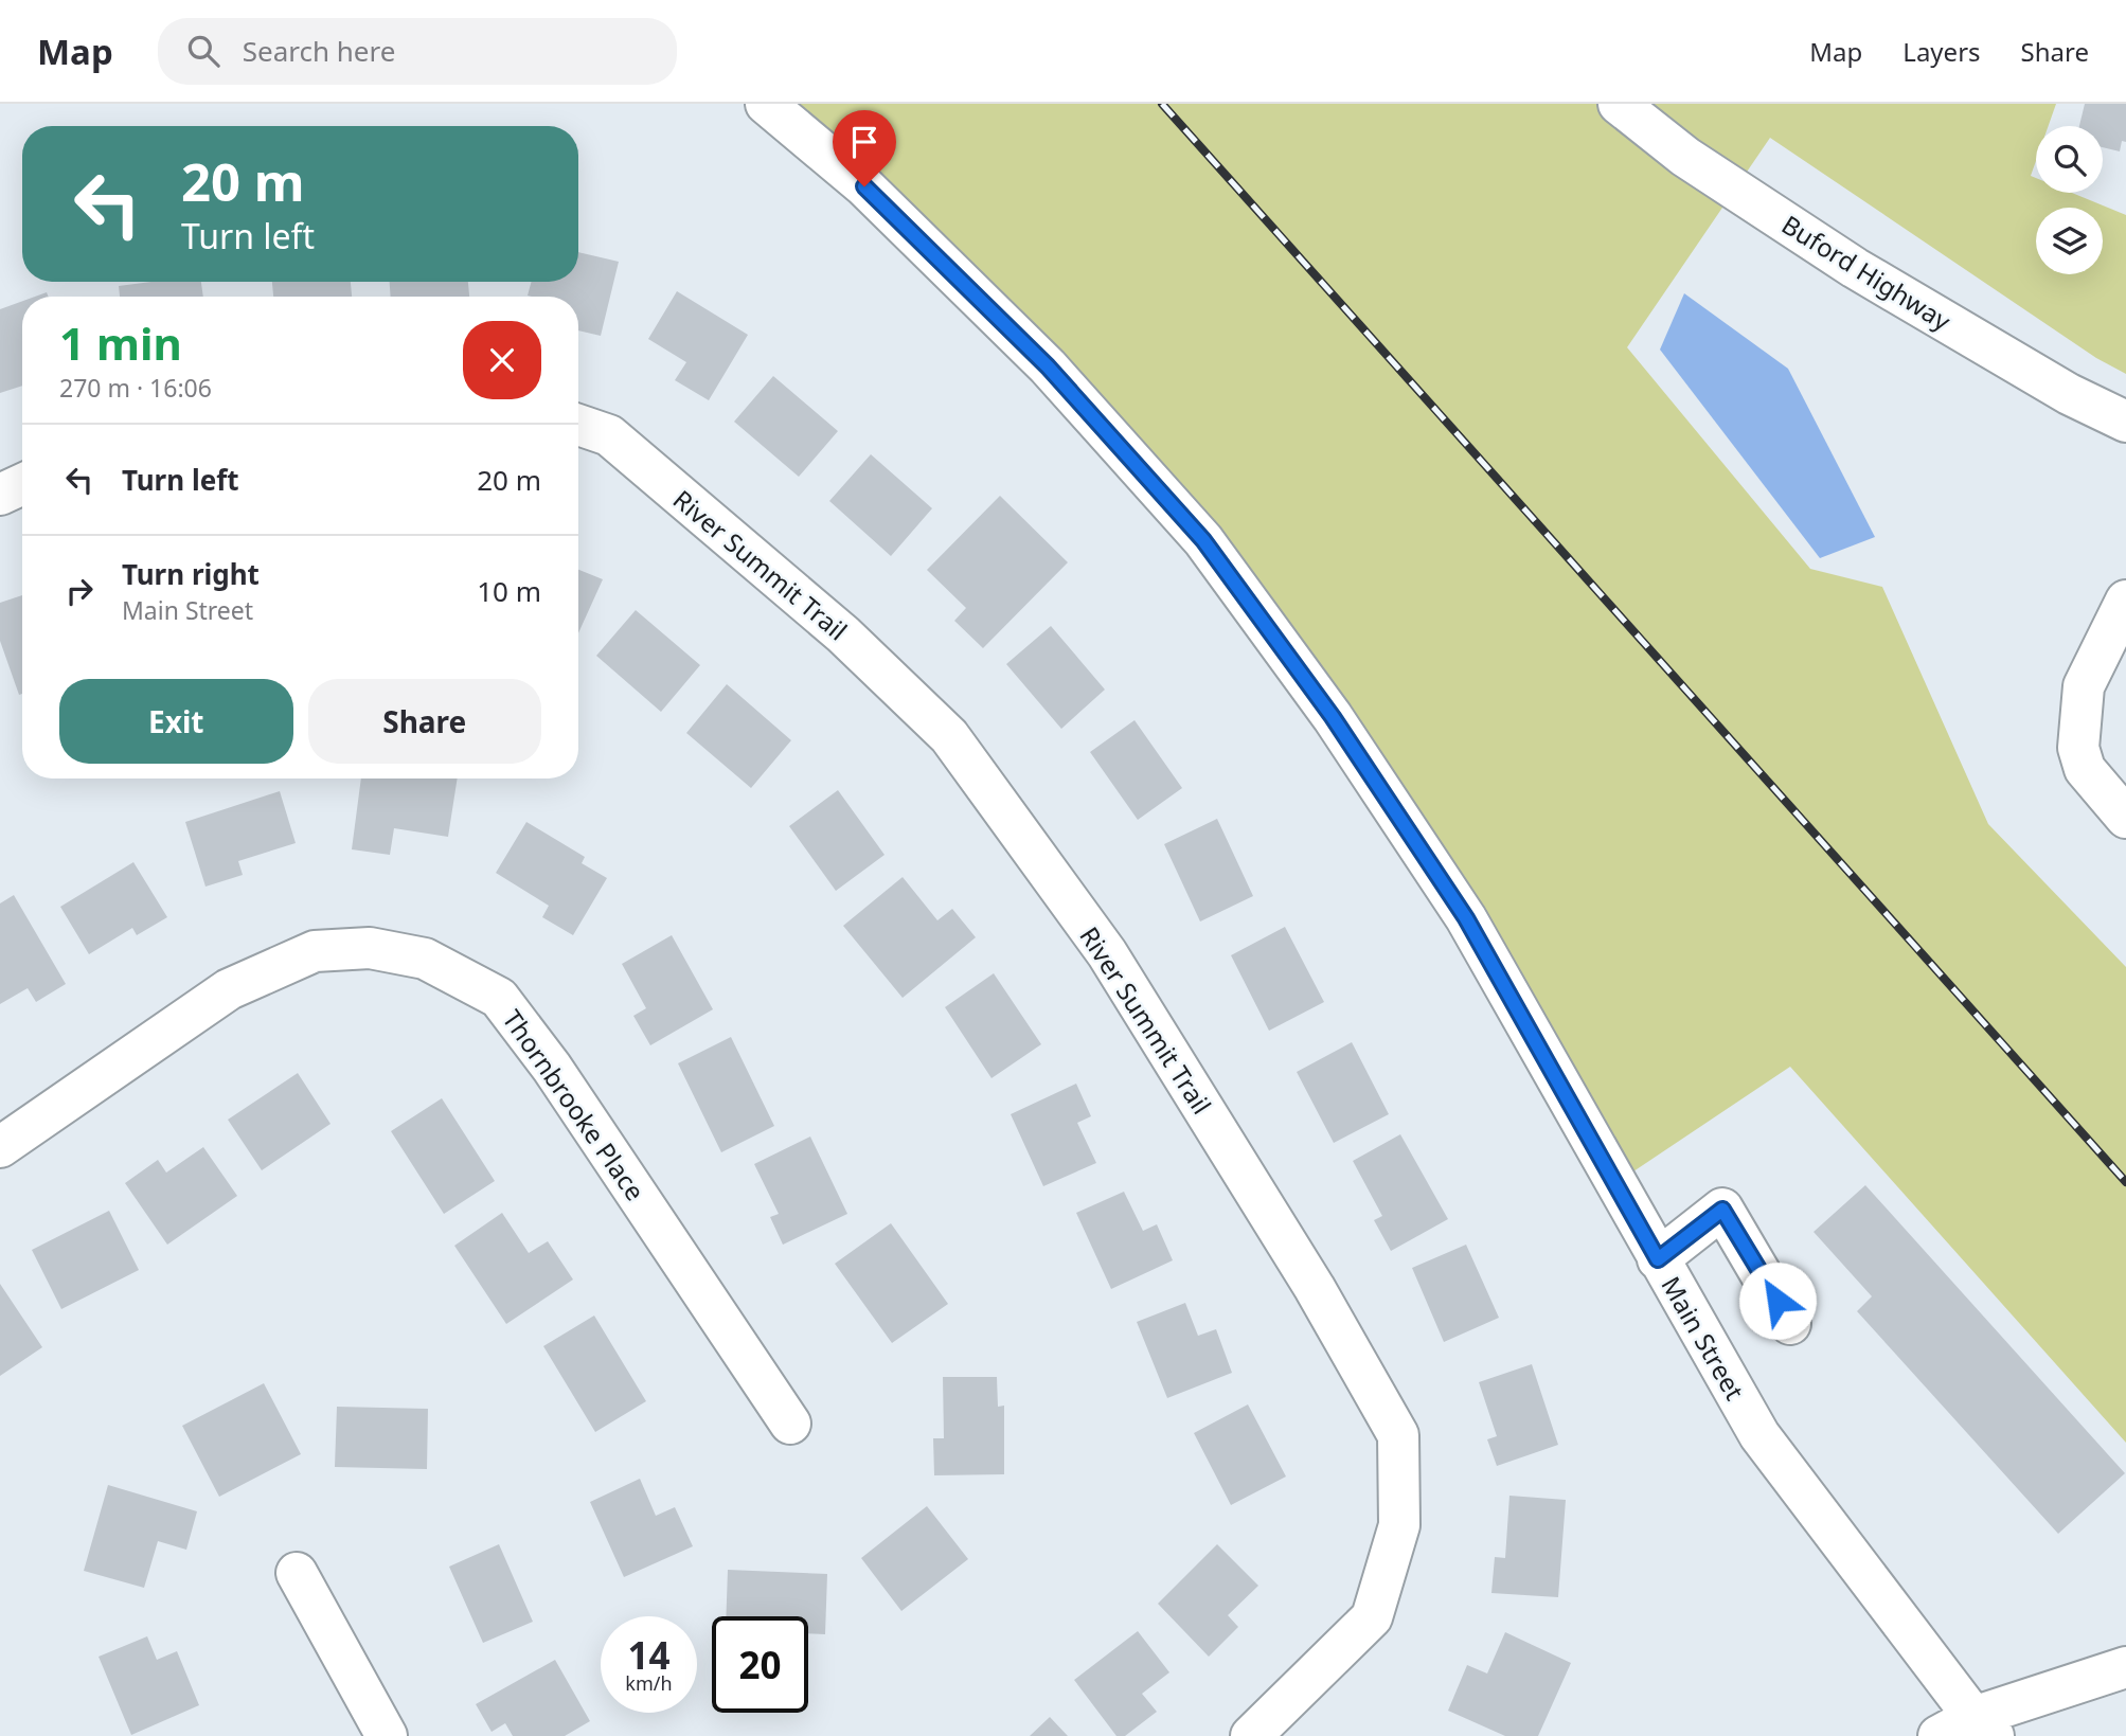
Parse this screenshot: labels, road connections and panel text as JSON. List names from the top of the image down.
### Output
{
  "streets": {
    "street": [
      "Buford Highway",
      "River Summit Trail",
      "Thornbrooke Place",
      "Main Street"
    ]
  },
  "page": {
    "header": "Map",
    "search": "Search here",
    "nav": ["Map", "Layers", "Share"],
    "turn": ["20 m", "Turn left"],
    "heading": ["1 min", "270 m · 16:06"],
    "list": [
      {
        "name": "Turn left",
        "value": "20 m"
      },
      {
        "name": "Turn right",
        "note": "Main Street",
        "value": "10 m"
      }
    ],
    "buttons": ["Exit", "Share"],
    "speed": "14 km/h",
    "limit": "20"
  }
}
